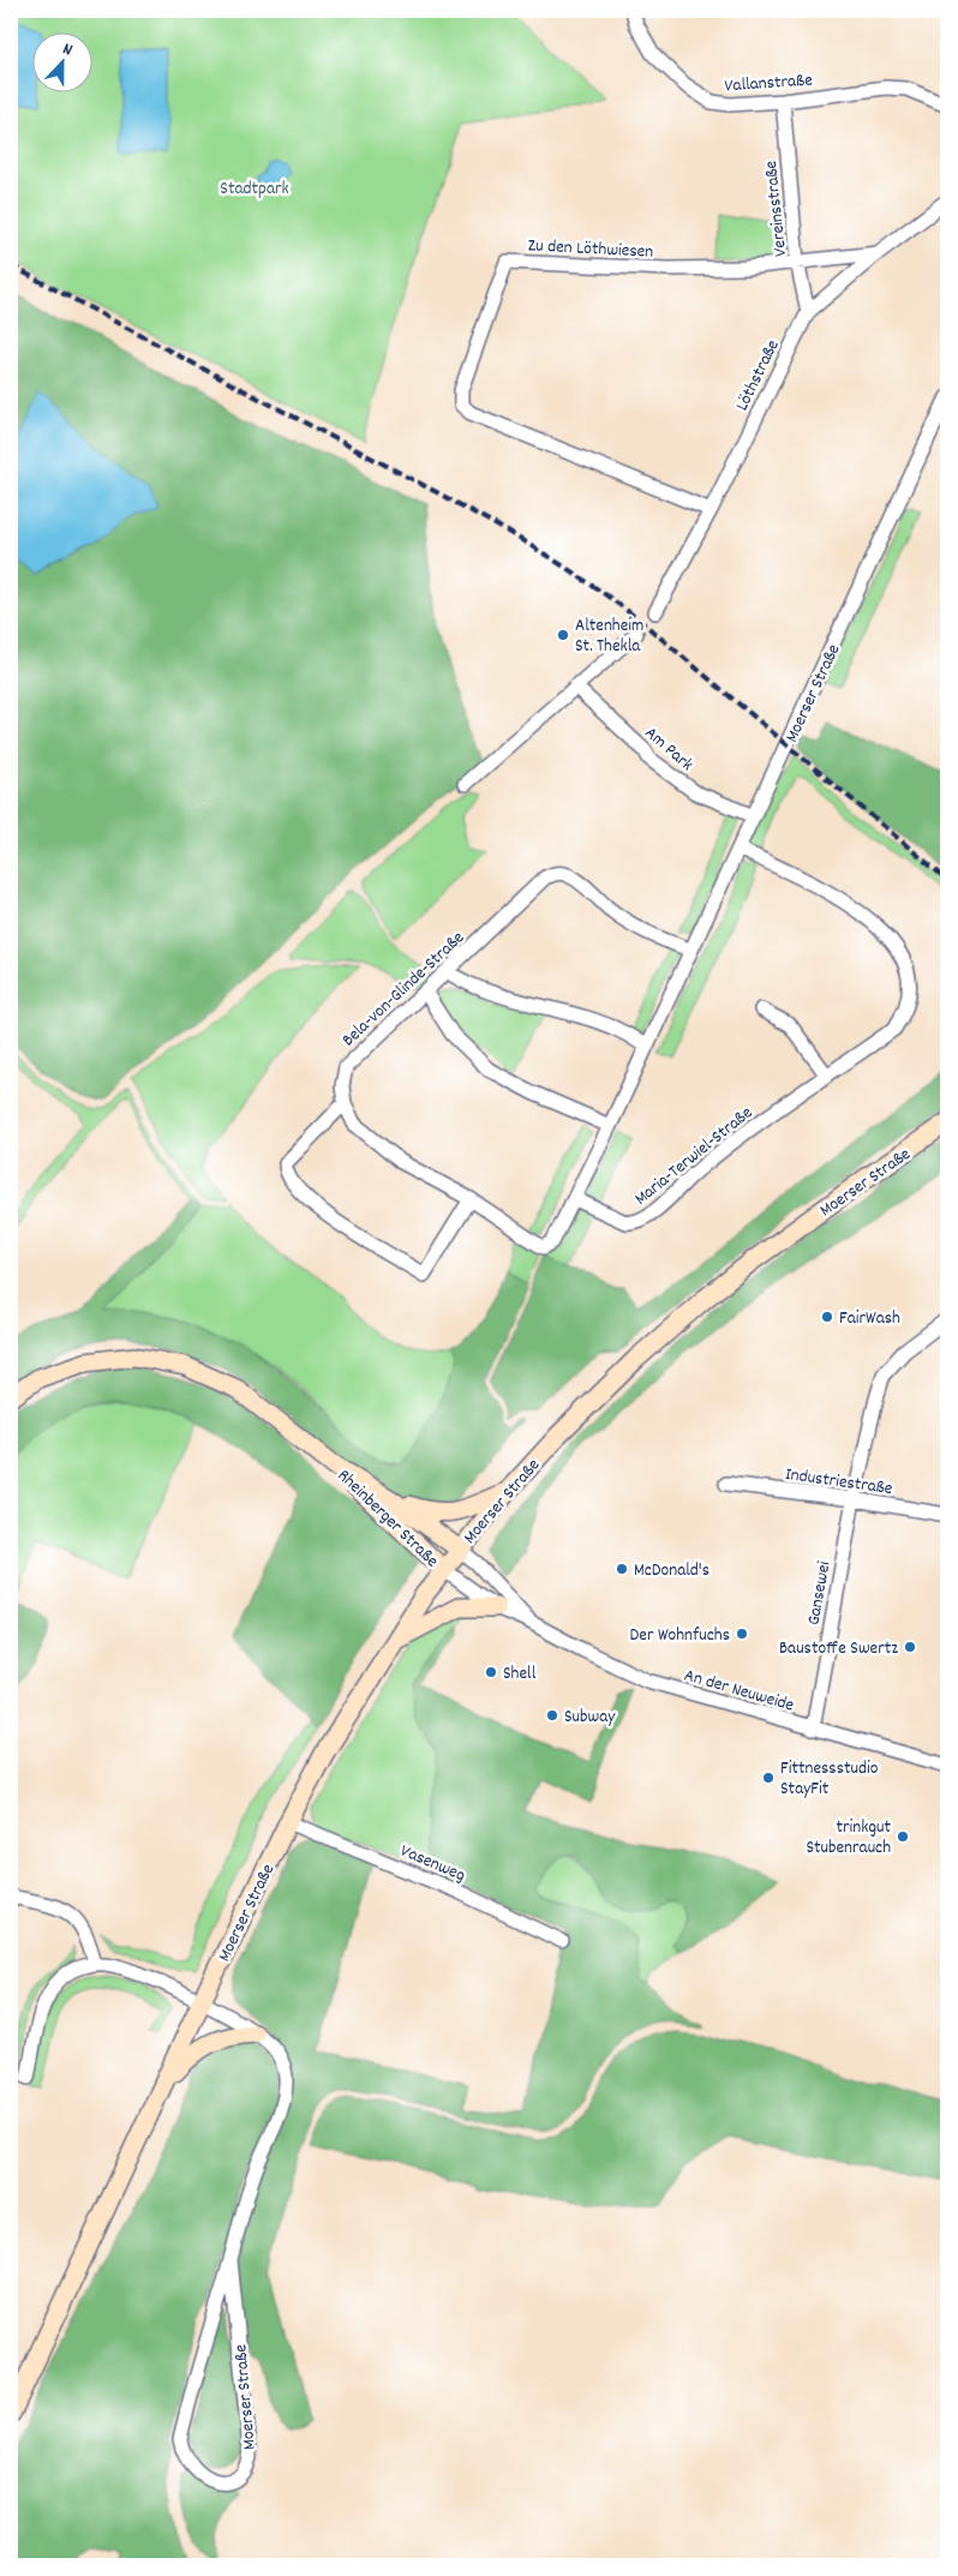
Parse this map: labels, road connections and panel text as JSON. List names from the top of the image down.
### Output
{
  "streets": {
    "main road": ["Moerser Straße", "Rheinberger Straße"],
    "street": [
      "Vallanstraße",
      "Vereinsstraße",
      "Zu den Löthwiesen",
      "Löthstraße",
      "Am Park",
      "Bela-von-Glinde-Straße",
      "Maria-Terwiel-Straße",
      "Industriestraße",
      "Gansewei",
      "An der Neuweide",
      "Vasenweg"
    ]
  },
  "crossings": [
    ["Vallanstraße", "Vereinsstraße"],
    ["Vereinsstraße", "Zu den Löthwiesen"],
    ["Vereinsstraße", "Löthstraße"],
    ["Zu den Löthwiesen", "Löthstraße"],
    ["Moerser Straße", "Am Park"],
    ["Moerser Straße", "Bela-von-Glinde-Straße"],
    ["Moerser Straße", "Maria-Terwiel-Straße"],
    ["Moerser Straße", "Rheinberger Straße"],
    ["Moerser Straße", "An der Neuweide"],
    ["Moerser Straße", "Vasenweg"],
    ["Industriestraße", "Gansewei"],
    ["Rheinberger Straße", "An der Neuweide"],
    ["Gansewei", "An der Neuweide"]
  ],
  "parks": ["Stadtpark"],
  "places": [
    "Altenheim St. Thekla",
    "FairWash",
    "McDonald's",
    "Der Wohnfuchs",
    "Baustoffe Swertz",
    "Shell",
    "Subway",
    "Fittnessstudio StayFit",
    "trinkgut Stubenrauch"
  ],
  "north": "top"
}
